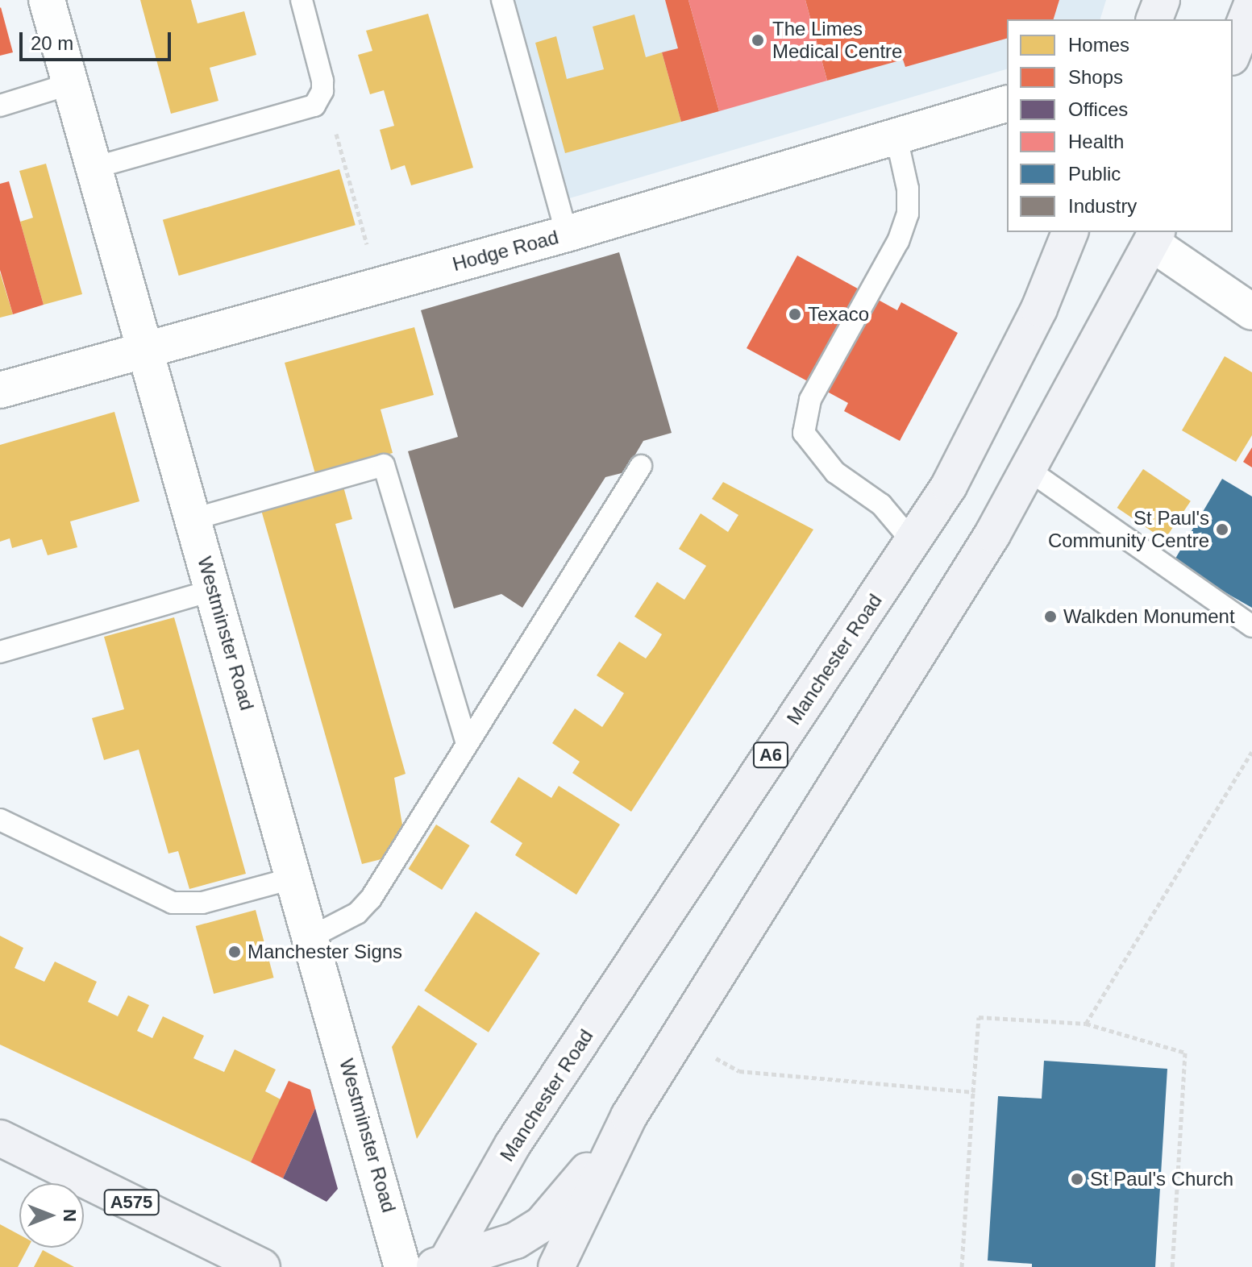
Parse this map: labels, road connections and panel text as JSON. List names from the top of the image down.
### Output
{
  "streets": {
    "main road": ["Manchester Road", "A6", "A575"],
    "street": ["Hodge Road", "Westminster Road"]
  },
  "crossings": [
    ["Hodge Road", "Westminster Road"]
  ],
  "places": [
    "The Limes Medical Centre",
    "Texaco",
    "St Paul's Community Centre",
    "Walkden Monument",
    "Manchester Signs",
    "St Paul's Church"
  ],
  "legend": [
    "Homes",
    "Shops",
    "Offices",
    "Health",
    "Public",
    "Industry"
  ],
  "scale_bar": "20 m",
  "north": "right"
}
